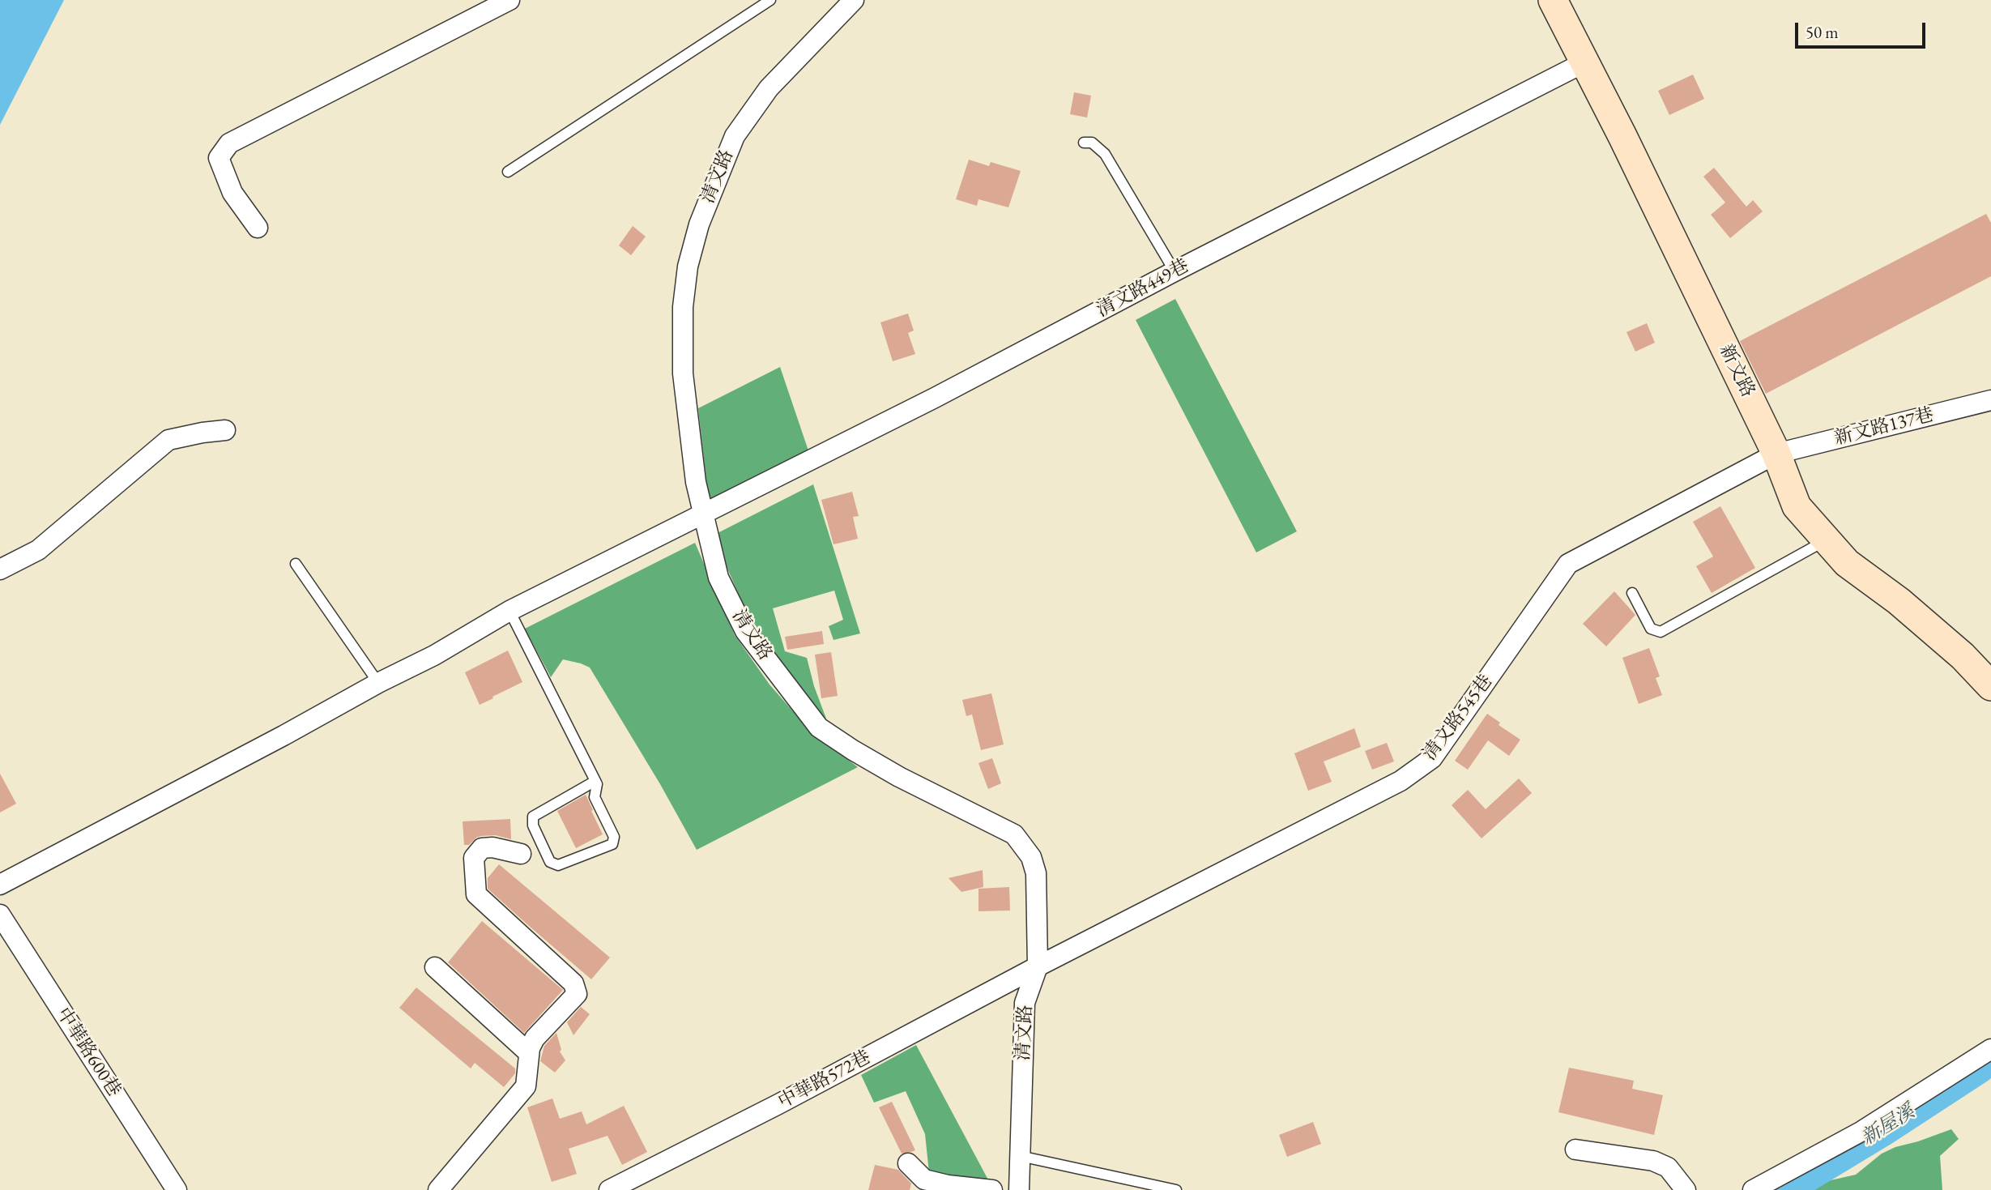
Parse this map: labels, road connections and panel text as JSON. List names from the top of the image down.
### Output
{
  "streets": {
    "street": [
      "清文路",
      "清文路449巷",
      "新文路",
      "新文路137巷",
      "清文路545巷",
      "中華路600巷",
      "中華路572巷"
    ]
  },
  "crossings": [
    ["清文路", "清文路449巷"],
    ["清文路", "清文路545巷"],
    ["清文路", "中華路572巷"],
    ["清文路449巷", "新文路"],
    ["新文路", "新文路137巷"],
    ["新文路", "清文路545巷"],
    ["新文路137巷", "清文路545巷"],
    ["清文路545巷", "中華路572巷"]
  ],
  "water": ["新屋溪"],
  "scale_bar": "50 m"
}
